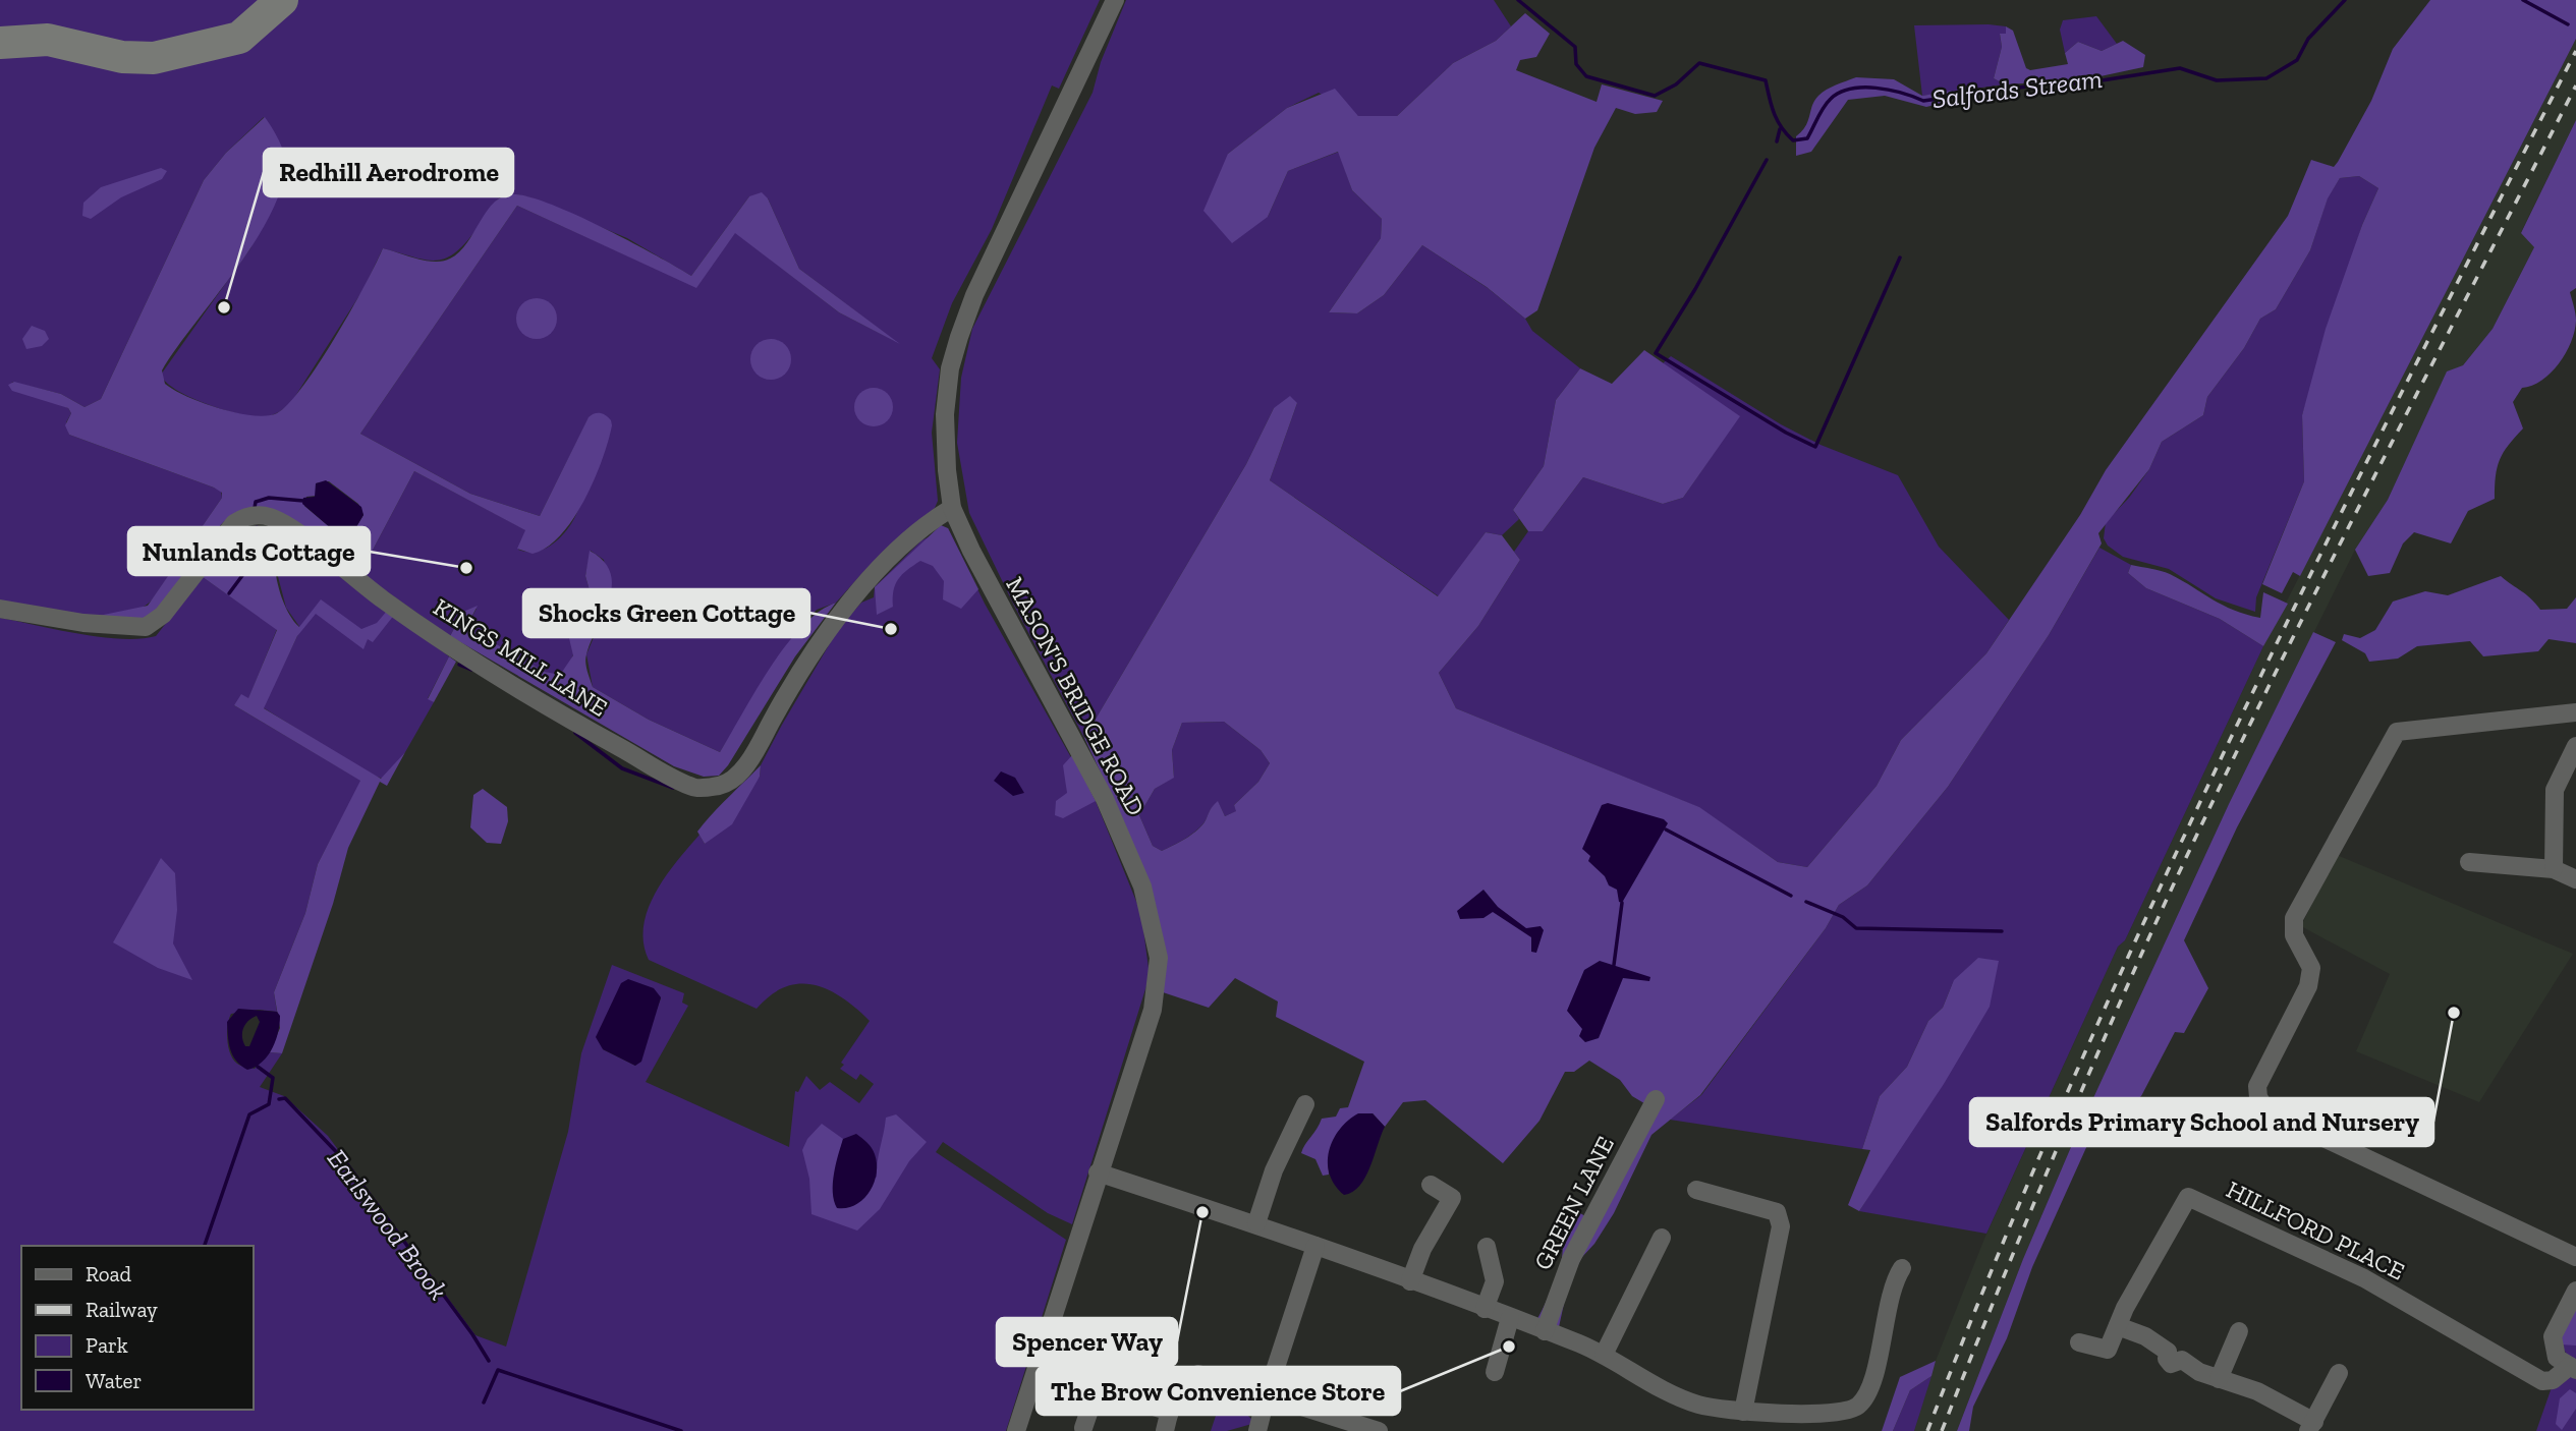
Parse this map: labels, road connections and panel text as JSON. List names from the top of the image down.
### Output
{
  "streets": {
    "street": [
      "KINGS MILL LANE",
      "MASON'S BRIDGE ROAD",
      "GREEN LANE",
      "HILLFORD PLACE"
    ]
  },
  "crossings": [
    ["KINGS MILL LANE", "MASON'S BRIDGE ROAD"]
  ],
  "water": ["Salfords Stream", "Earlswood Brook"],
  "places": [
    "Redhill Aerodrome",
    "Nunlands Cottage",
    "Shocks Green Cottage",
    "Salfords Primary School and Nursery",
    "Spencer Way",
    "The Brow Convenience Store"
  ],
  "legend": [
    "Road",
    "Railway",
    "Park",
    "Water"
  ]
}
